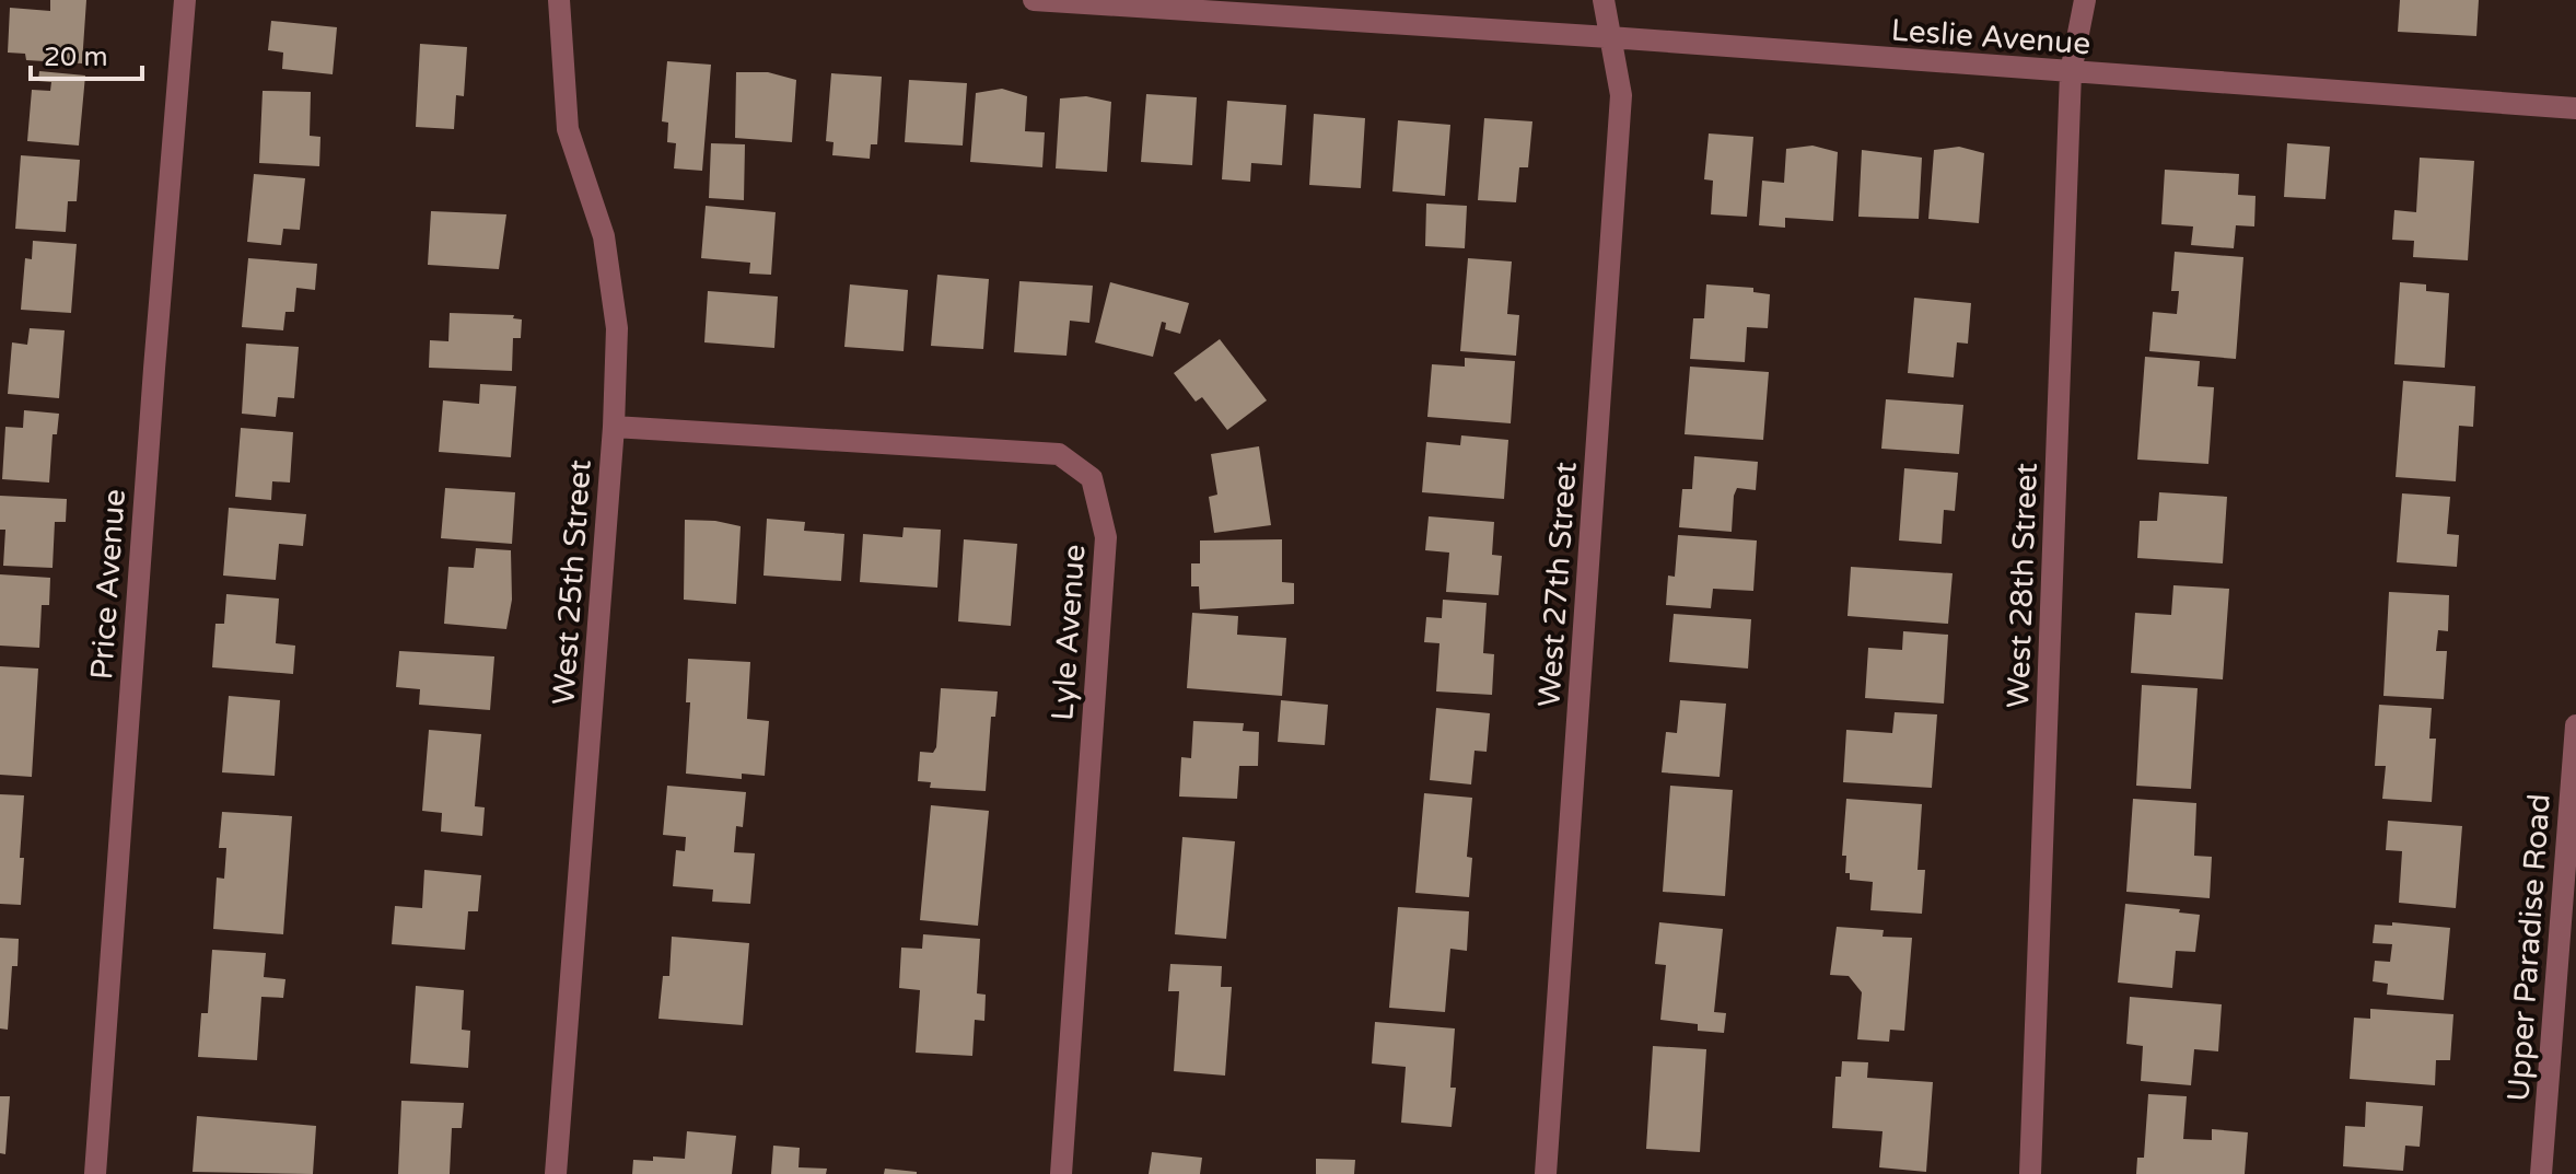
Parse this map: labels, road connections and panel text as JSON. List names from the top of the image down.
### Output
{
  "streets": {
    "street": [
      "Leslie Avenue",
      "West 25th Street",
      "Price Avenue",
      "West 27th Street",
      "West 28th Street",
      "Lyle Avenue",
      "Upper Paradise Road"
    ]
  },
  "crossings": [
    ["Leslie Avenue", "West 27th Street"],
    ["Leslie Avenue", "West 28th Street"],
    ["West 25th Street", "Lyle Avenue"]
  ],
  "scale_bar": "20 m"
}
